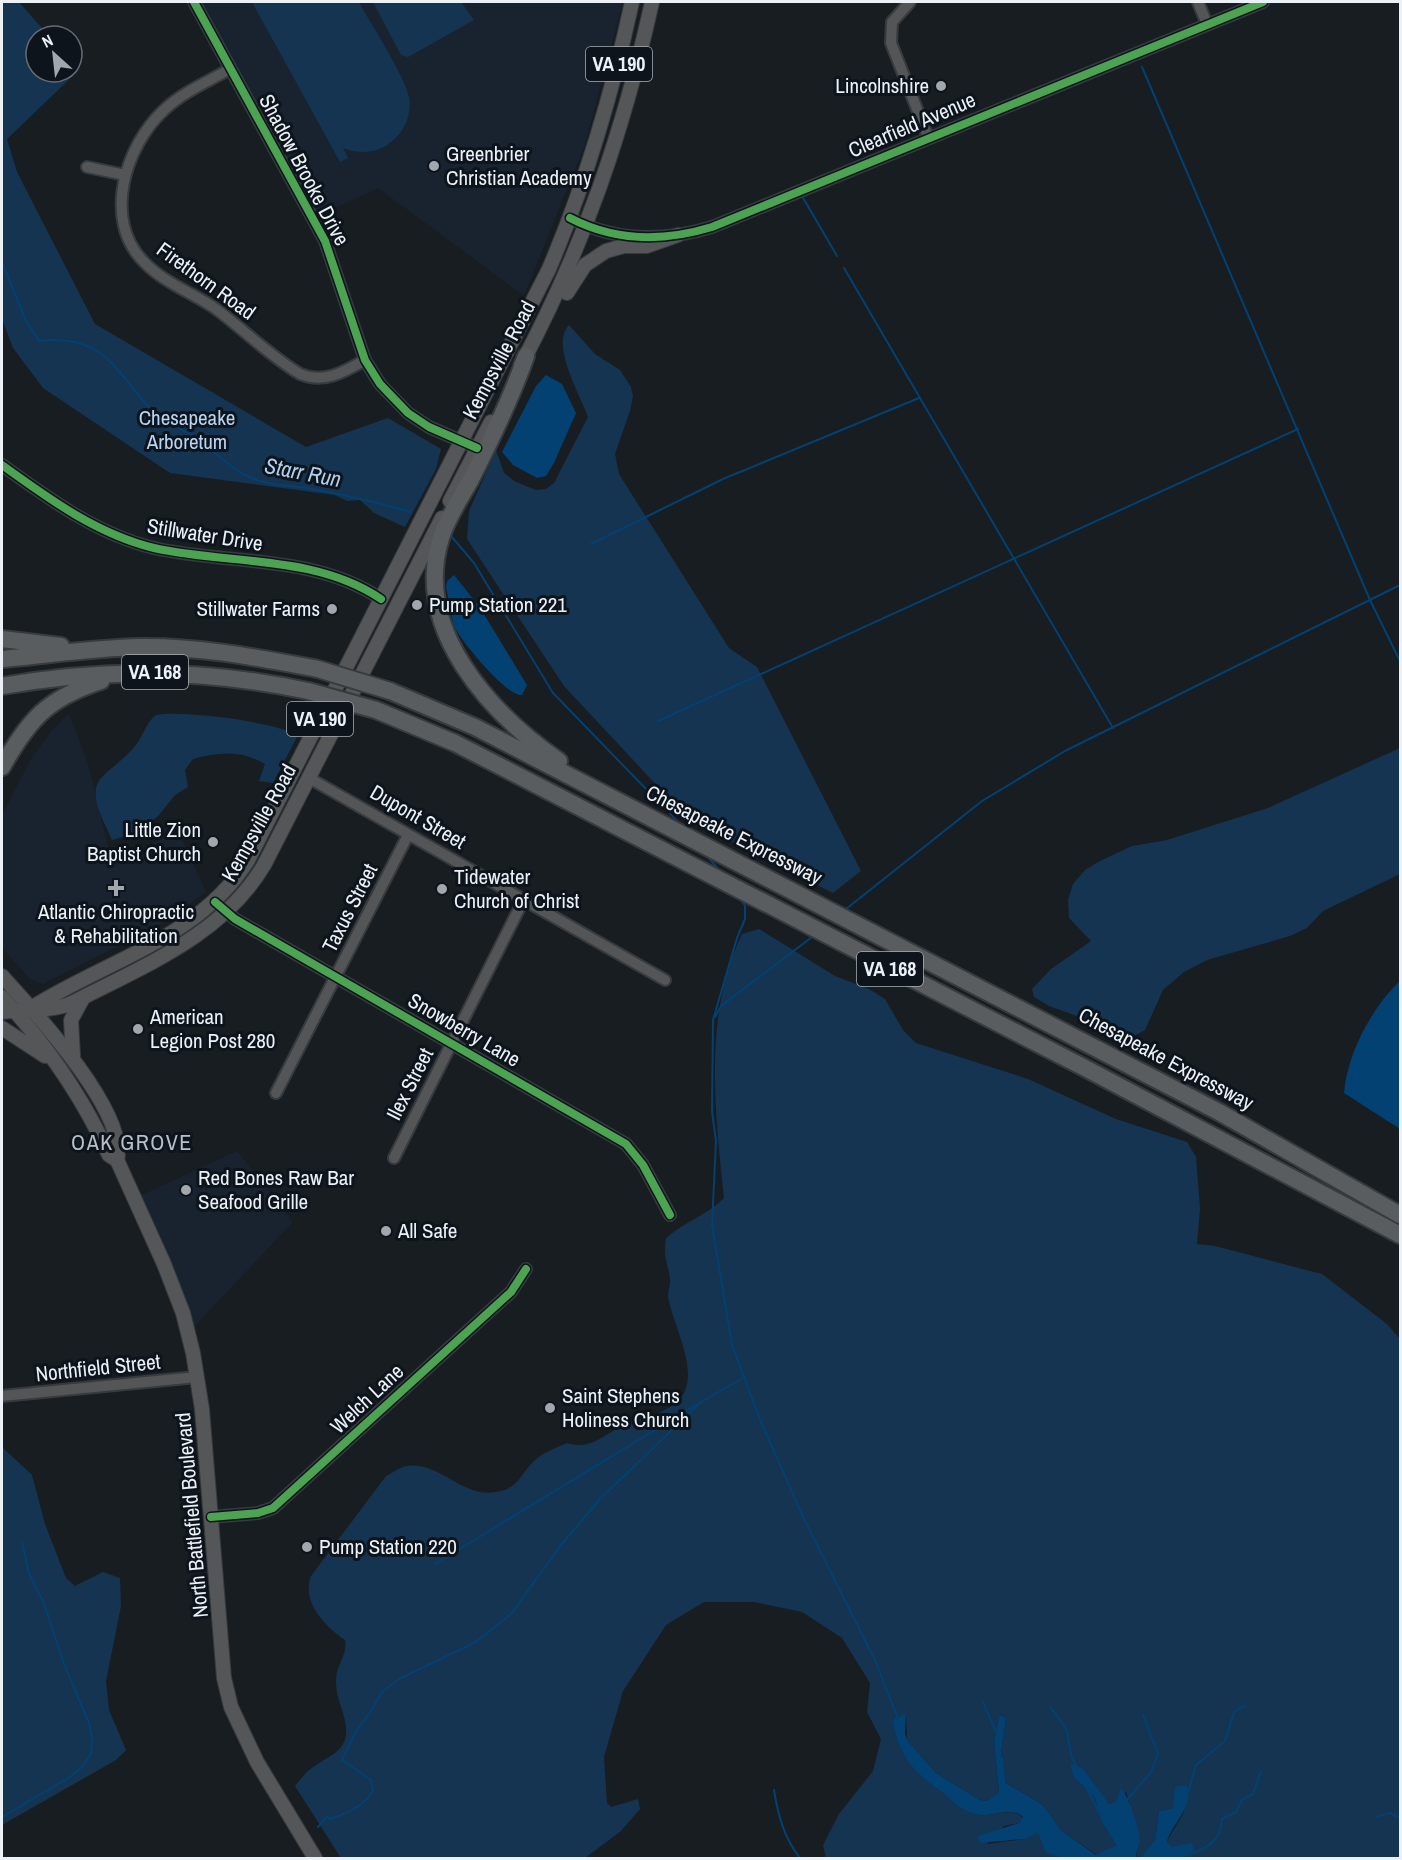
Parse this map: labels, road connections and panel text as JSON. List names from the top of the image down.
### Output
{
  "streets": {
    "highway": ["VA 168", "Chesapeake Expressway"],
    "main road": ["VA 190", "Kempsville Road", "North Battlefield Boulevard"],
    "street": [
      "Clearfield Avenue",
      "Shadow Brooke Drive",
      "Firethorn Road",
      "Stillwater Drive",
      "Dupont Street",
      "Taxus Street",
      "Snowberry Lane",
      "Ilex Street",
      "Northfield Street",
      "Welch Lane"
    ]
  },
  "crossings": [
    ["VA 190", "Kempsville Road"],
    ["VA 190", "North Battlefield Boulevard"],
    ["Clearfield Avenue", "Kempsville Road"],
    ["Shadow Brooke Drive", "Firethorn Road"],
    ["Shadow Brooke Drive", "Kempsville Road"],
    ["Kempsville Road", "Stillwater Drive"],
    ["Kempsville Road", "Dupont Street"],
    ["Kempsville Road", "Snowberry Lane"],
    ["Kempsville Road", "North Battlefield Boulevard"],
    ["Dupont Street", "Taxus Street"],
    ["Dupont Street", "Ilex Street"],
    ["Taxus Street", "Snowberry Lane"],
    ["Snowberry Lane", "Ilex Street"],
    ["Northfield Street", "North Battlefield Boulevard"],
    ["Welch Lane", "North Battlefield Boulevard"]
  ],
  "districts": ["OAK GROVE"],
  "water": ["Starr Run"],
  "parks": ["Chesapeake Arboretum"],
  "places": {
    "other": [
      "Lincolnshire",
      "Greenbrier Christian Academy",
      "Pump Station 221",
      "Stillwater Farms",
      "Little Zion Baptist Church",
      "Tidewater Church of Christ",
      "American Legion Post 280",
      "Red Bones Raw Bar Seafood Grille",
      "All Safe",
      "Saint Stephens Holiness Church",
      "Pump Station 220"
    ],
    "health": ["Atlantic Chiropractic & Rehabilitation"]
  },
  "north": "top left"
}
